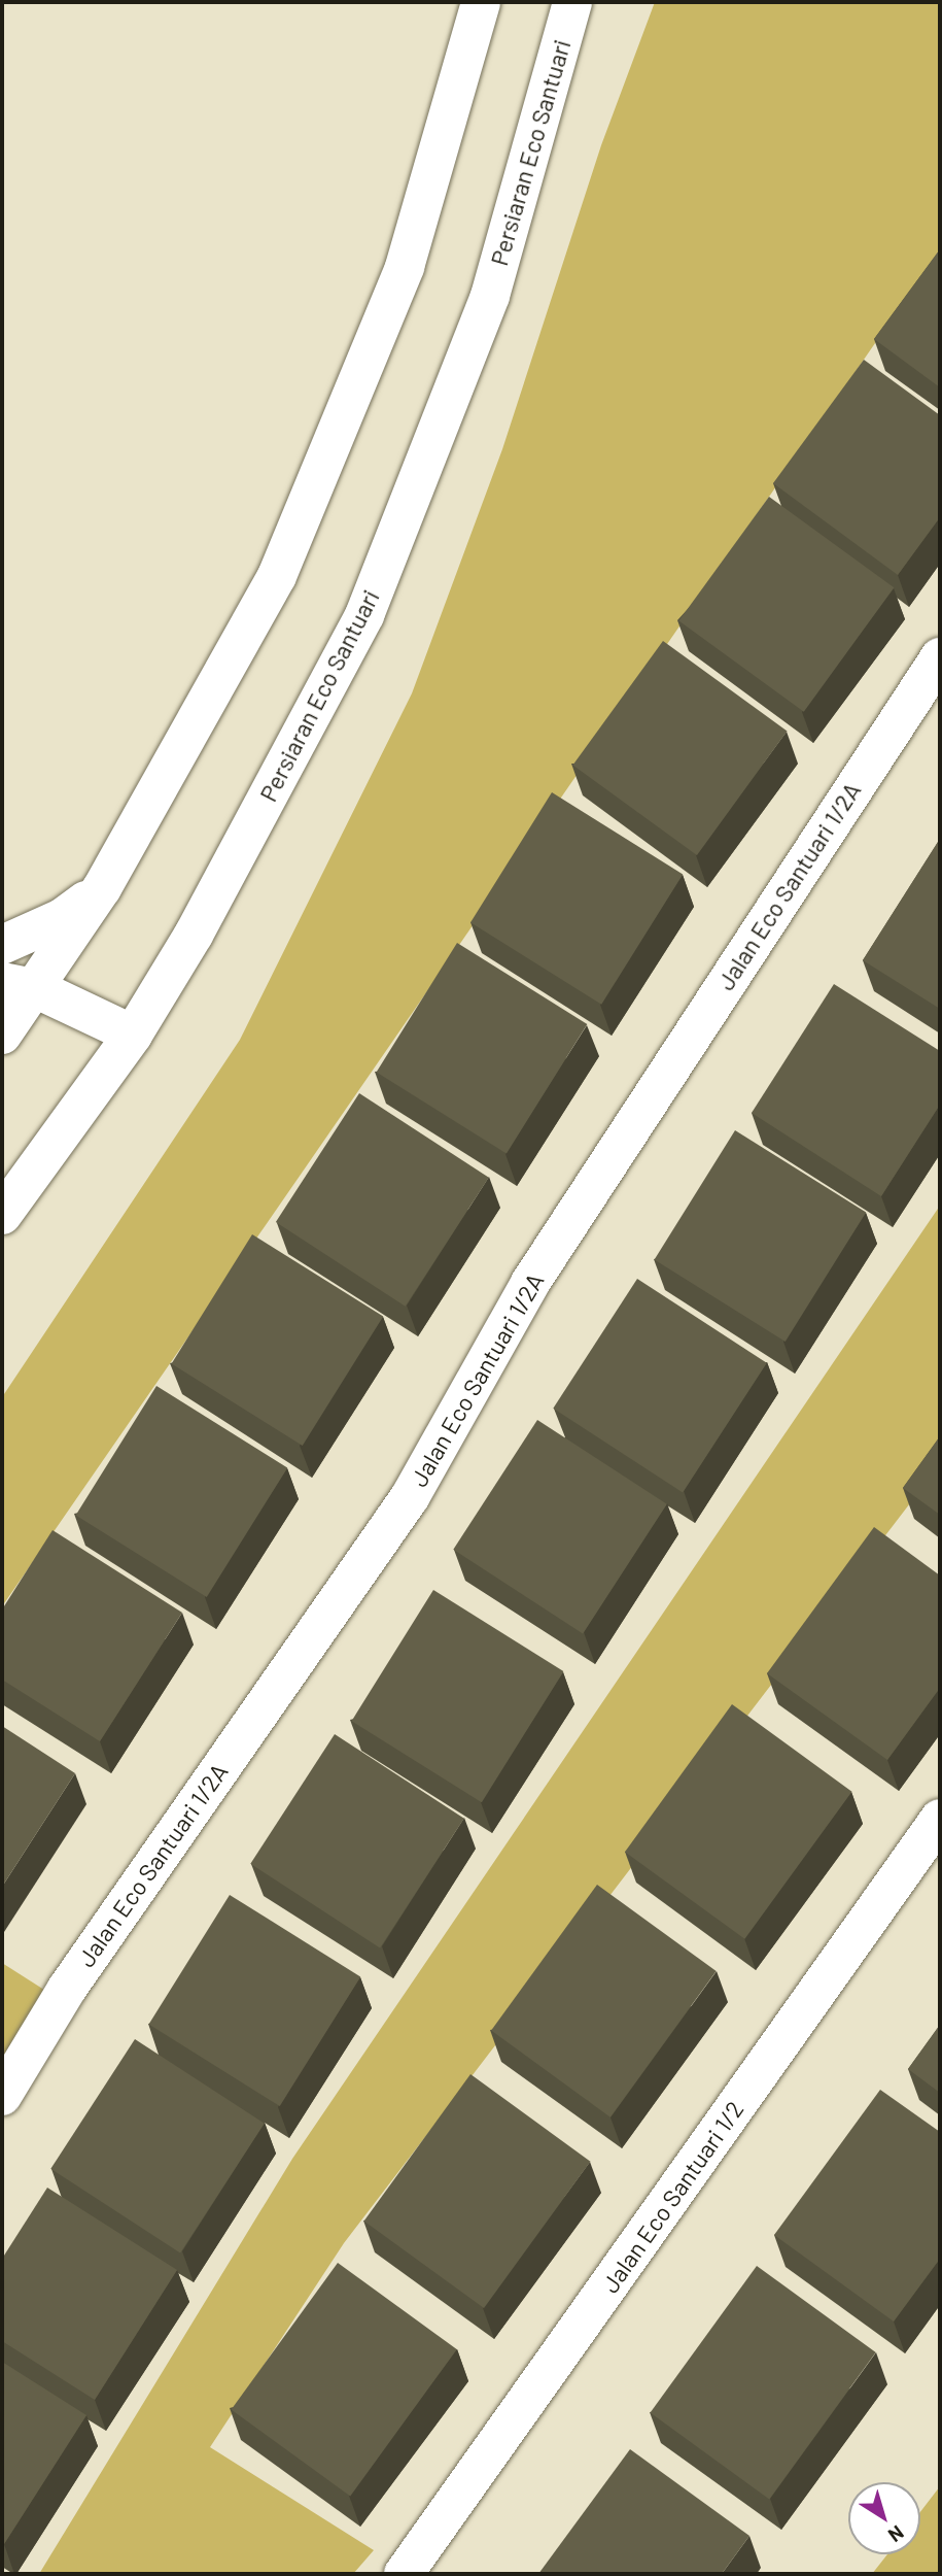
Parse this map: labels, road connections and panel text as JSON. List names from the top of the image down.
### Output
{
  "streets": {
    "street": ["Persiaran Eco Santuari", "Jalan Eco Santuari 1/2A", "Jalan Eco Santuari 1/2"]
  },
  "north": "bottom right"
}
